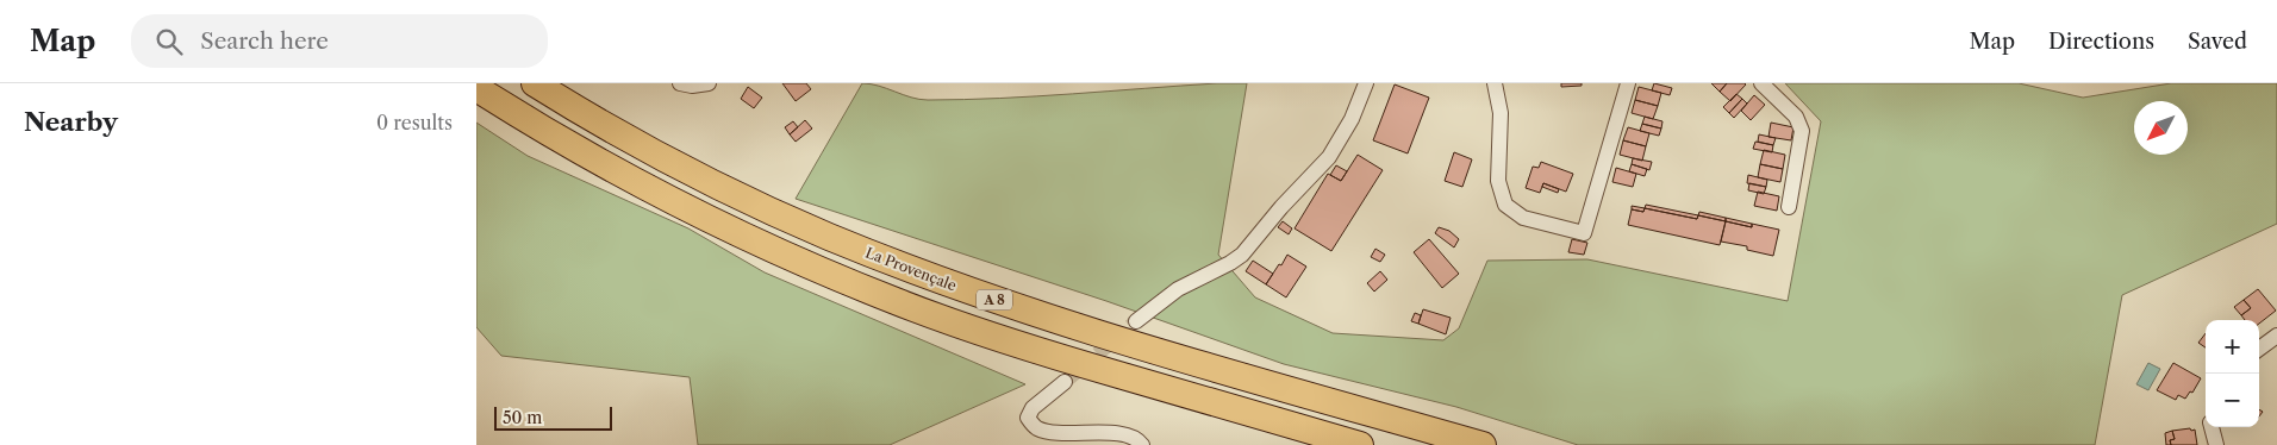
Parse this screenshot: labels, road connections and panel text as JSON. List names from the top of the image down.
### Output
{
  "streets": {
    "highway": ["La Provençale", "A 8"]
  },
  "scale_bar": "50 m",
  "north": "bottom left",
  "page": {
    "header": "Map",
    "search": "Search here",
    "nav": ["Map", "Directions", "Saved"],
    "heading": ["Nearby", "0 results"],
    "map_buttons": ["+", "−"],
    "scale": "50 m"
  }
}
